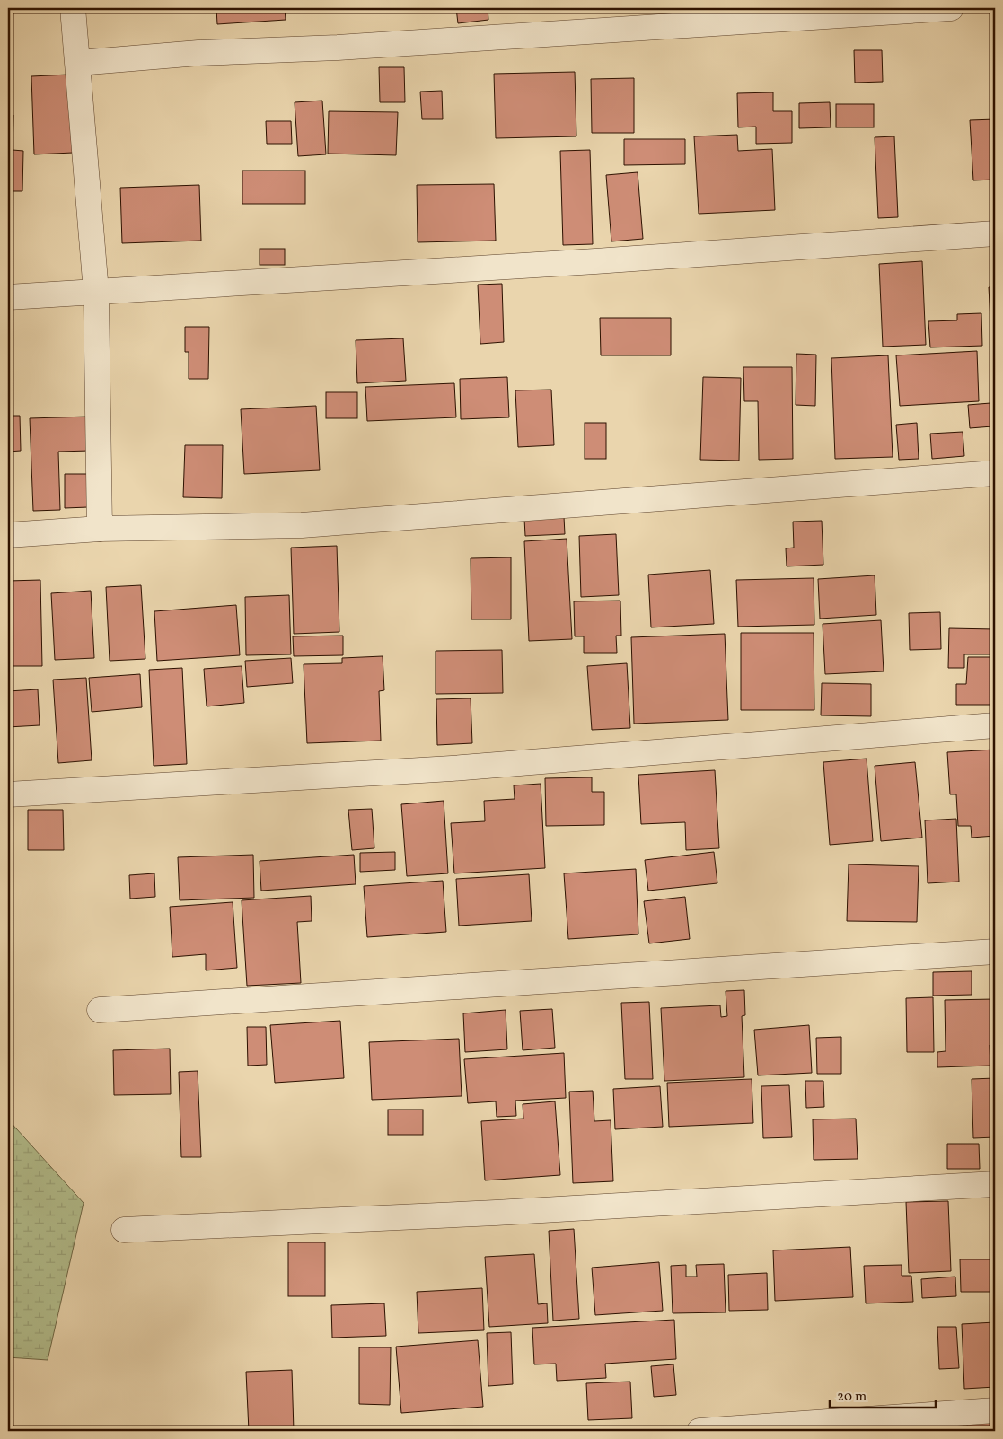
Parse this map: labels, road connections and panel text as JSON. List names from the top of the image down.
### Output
{
  "scale_bar": "20 m"
}
